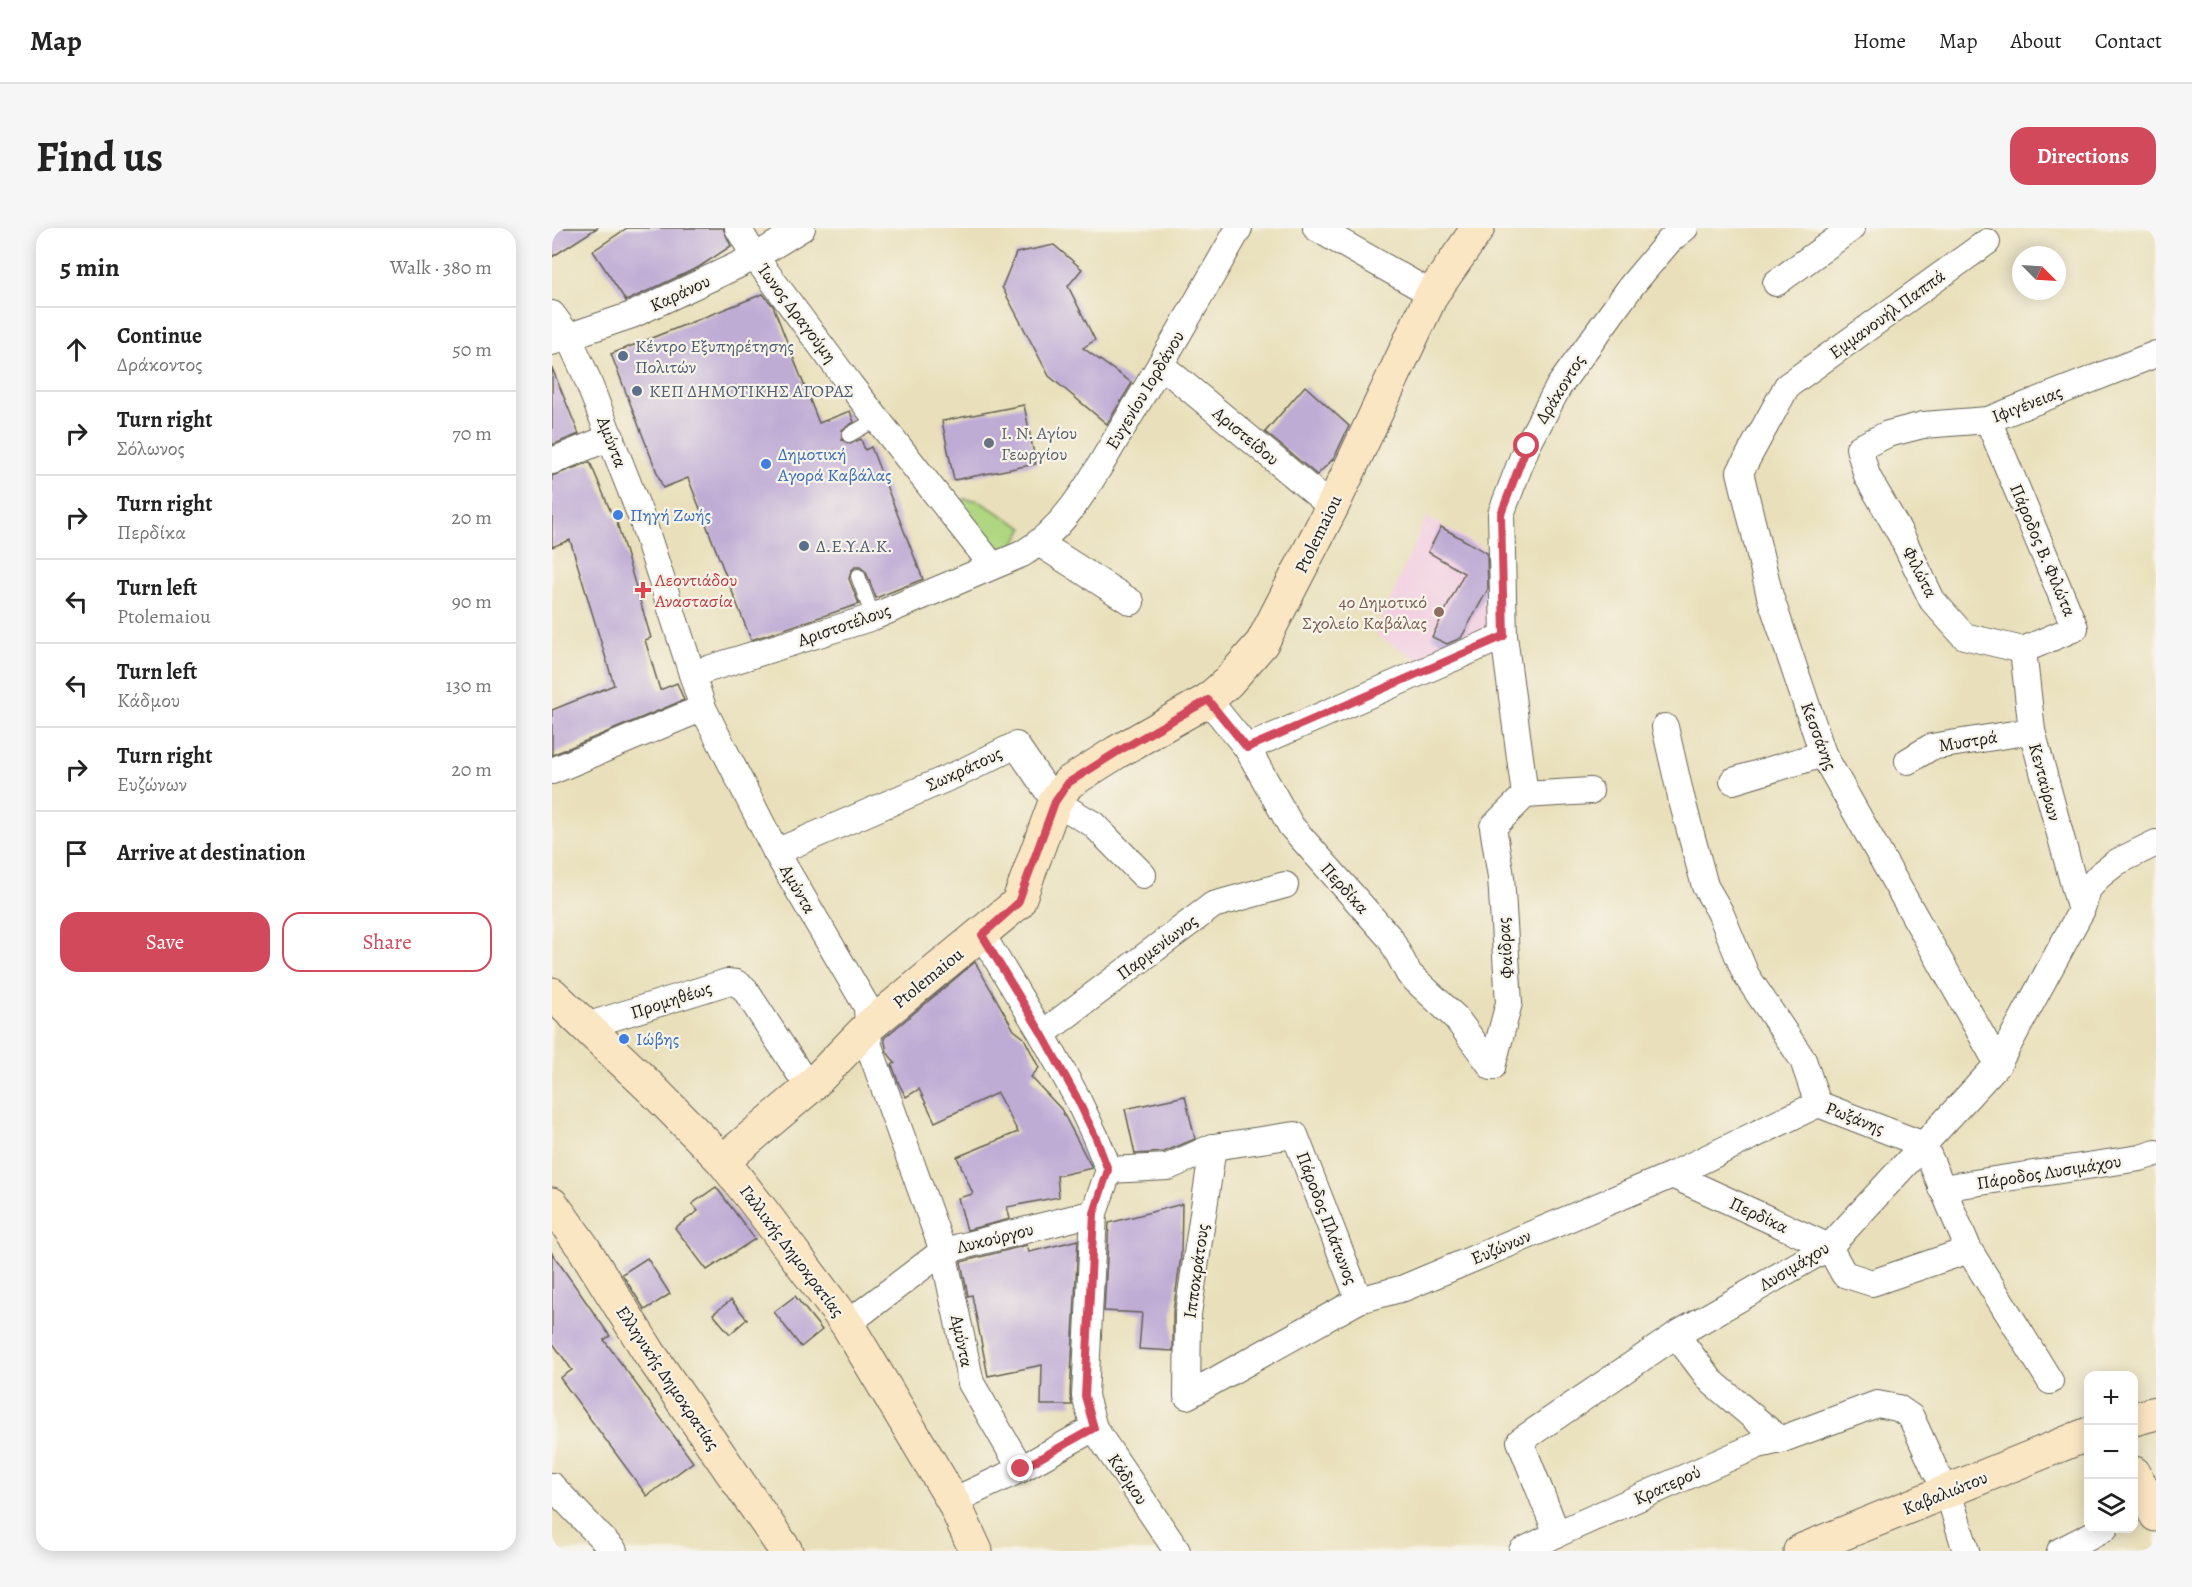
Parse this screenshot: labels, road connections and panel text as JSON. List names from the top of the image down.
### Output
{
  "streets": {
    "street": [
      "Καράνου",
      "Ίωνος Δραγούμη",
      "Εμμανουήλ Παππά",
      "Δράκοντος",
      "Ευγενίου Ιορδάνου",
      "Ιφιγένειας",
      "Αριστείδου",
      "Αμύντα",
      "Ptolemaiou",
      "Πάροδος Β. Φιλώτα",
      "Φιλώτα",
      "Αριστοτέλους",
      "Κεσσάνης",
      "Μυστρά",
      "Σωκράτους",
      "Κενταύρων",
      "Περδίκα",
      "Παρμενίωνος",
      "Φαίδρας",
      "Προμηθέως",
      "Ρωξάνης",
      "Πάροδος Λυσιμάχου",
      "Πάροδος Πλάτωνος",
      "Λυκούργου",
      "Ευζώνων",
      "Γαλλικής Δημοκρατίας",
      "Λυσιμάχου",
      "Ιπποκράτους",
      "Ελληνικής Δημοκρατίας",
      "Κάδμου",
      "Κρατερού",
      "Καβαλιώτου"
    ]
  },
  "crossings": [
    ["Καράνου", "Ίωνος Δραγούμη"],
    ["Καράνου", "Αμύντα"],
    ["Ίωνος Δραγούμη", "Ευγενίου Ιορδάνου"],
    ["Ίωνος Δραγούμη", "Αριστοτέλους"],
    ["Εμμανουήλ Παππά", "Κεσσάνης"],
    ["Δράκοντος", "Φαίδρας"],
    ["Ευγενίου Ιορδάνου", "Αριστείδου"],
    ["Ευγενίου Ιορδάνου", "Αριστοτέλους"],
    ["Ιφιγένειας", "Πάροδος Β. Φιλώτα"],
    ["Ιφιγένειας", "Φιλώτα"],
    ["Αριστείδου", "Ptolemaiou"],
    ["Αμύντα", "Ptolemaiou"],
    ["Αμύντα", "Αριστοτέλους"],
    ["Αμύντα", "Σωκράτους"],
    ["Αμύντα", "Λυκούργου"],
    ["Ptolemaiou", "Σωκράτους"],
    ["Ptolemaiou", "Περδίκα"],
    ["Ptolemaiou", "Προμηθέως"],
    ["Ptolemaiou", "Γαλλικής Δημοκρατίας"],
    ["Πάροδος Β. Φιλώτα", "Φιλώτα"],
    ["Πάροδος Β. Φιλώτα", "Κενταύρων"],
    ["Φιλώτα", "Κενταύρων"],
    ["Κεσσάνης", "Λυσιμάχου"],
    ["Μυστρά", "Κενταύρων"],
    ["Κενταύρων", "Λυσιμάχου"],
    ["Περδίκα", "Φαίδρας"],
    ["Περδίκα", "Ευζώνων"],
    ["Περδίκα", "Λυσιμάχου"],
    ["Προμηθέως", "Γαλλικής Δημοκρατίας"],
    ["Ρωξάνης", "Ευζώνων"],
    ["Ρωξάνης", "Λυσιμάχου"],
    ["Πάροδος Πλάτωνος", "Ευζώνων"],
    ["Πάροδος Πλάτωνος", "Ιπποκράτους"],
    ["Λυκούργου", "Γαλλικής Δημοκρατίας"],
    ["Λυκούργου", "Κάδμου"],
    ["Ευζώνων", "Ιπποκράτους"],
    ["Λυσιμάχου", "Κρατερού"],
    ["Κρατερού", "Καβαλιώτου"]
  ],
  "places": {
    "other": [
      "Κέντρο Εξυπηρέτησης Πολιτών",
      "ΚΕΠ ΔΗΜΟΤΙΚΗΣ ΑΓΟΡΑΣ",
      "Ι. Ν. Αγίου Γεωργίου",
      "Δημοτική Αγορά Καβάλας",
      "Πηγή Ζωής",
      "Δ.Ε.Υ.Α.Κ.",
      "4ο Δημοτικό Σχολείο Καβάλας",
      "Ιώβης"
    ],
    "health": ["Λεοντιάδου Αναστασία"]
  },
  "north": "bottom right",
  "page": {
    "header": "Map",
    "nav": [
      "Home",
      "Map",
      "About",
      "Contact"
    ],
    "buttons": [
      "Directions",
      ["Save", "Share"]
    ],
    "title": "Find us",
    "heading": ["5 min", "Walk · 380 m"],
    "list": [
      ["Continue", "Δράκοντος", "50 m"],
      ["Turn right", "Σόλωνος", "70 m"],
      ["Turn right", "Περδίκα", "20 m"],
      ["Turn left", "Ptolemaiou", "90 m"],
      ["Turn left", "Κάδμου", "130 m"],
      ["Turn right", "Ευζώνων", "20 m"],
      "Arrive at destination"
    ],
    "map_buttons": ["+", "−"]
  }
}
